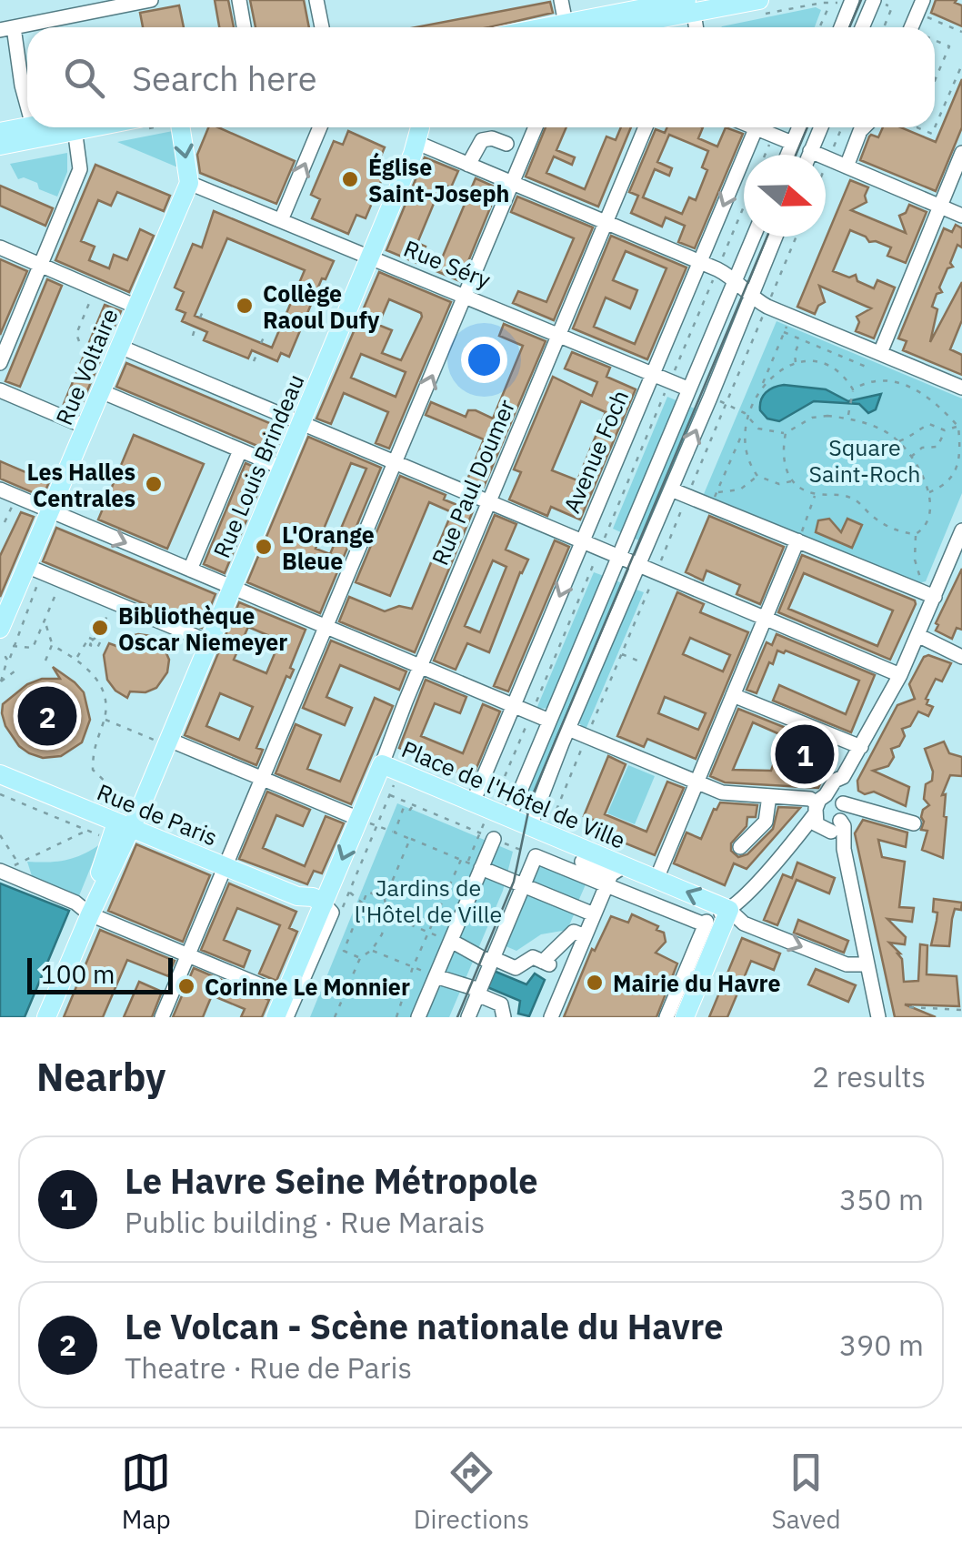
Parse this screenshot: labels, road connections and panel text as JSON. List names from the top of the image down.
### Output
{
  "streets": {
    "main road": [
      "Rue Voltaire",
      "Rue Louis Brindeau",
      "Place de l'Hôtel de Ville",
      "Rue de Paris"
    ],
    "street": ["Rue Séry", "Avenue Foch", "Rue Paul Doumer"]
  },
  "crossings": [
    ["Rue Séry", "Rue Voltaire"],
    ["Rue Séry", "Avenue Foch"],
    ["Rue Séry", "Rue Louis Brindeau"],
    ["Rue Séry", "Rue Paul Doumer"],
    ["Avenue Foch", "Place de l'Hôtel de Ville"],
    ["Rue Louis Brindeau", "Rue de Paris"],
    ["Rue Paul Doumer", "Place de l'Hôtel de Ville"],
    ["Place de l'Hôtel de Ville", "Rue de Paris"]
  ],
  "parks": ["Square Saint-Roch", "Jardins de l'Hôtel de Ville"],
  "places": [
    "Église Saint-Joseph",
    "Collège Raoul Dufy",
    "Les Halles Centrales",
    "L'Orange Bleue",
    "Bibliothèque Oscar Niemeyer",
    "Mairie du Havre",
    "Corinne Le Monnier"
  ],
  "scale_bar": "100 m",
  "north": "right",
  "page": {
    "search": "Search here",
    "pins": ["2", "1"],
    "scale": "100 m",
    "heading": ["Nearby", "2 results"],
    "list": [
      {
        "mark": "1",
        "name": "Le Havre Seine Métropole",
        "note": "Public building · Rue Marais",
        "value": "350 m"
      },
      {
        "mark": "2",
        "name": "Le Volcan - Scène nationale du Havre",
        "note": "Theatre · Rue de Paris",
        "value": "390 m"
      }
    ],
    "nav": ["Map", "Directions", "Saved"]
  }
}
